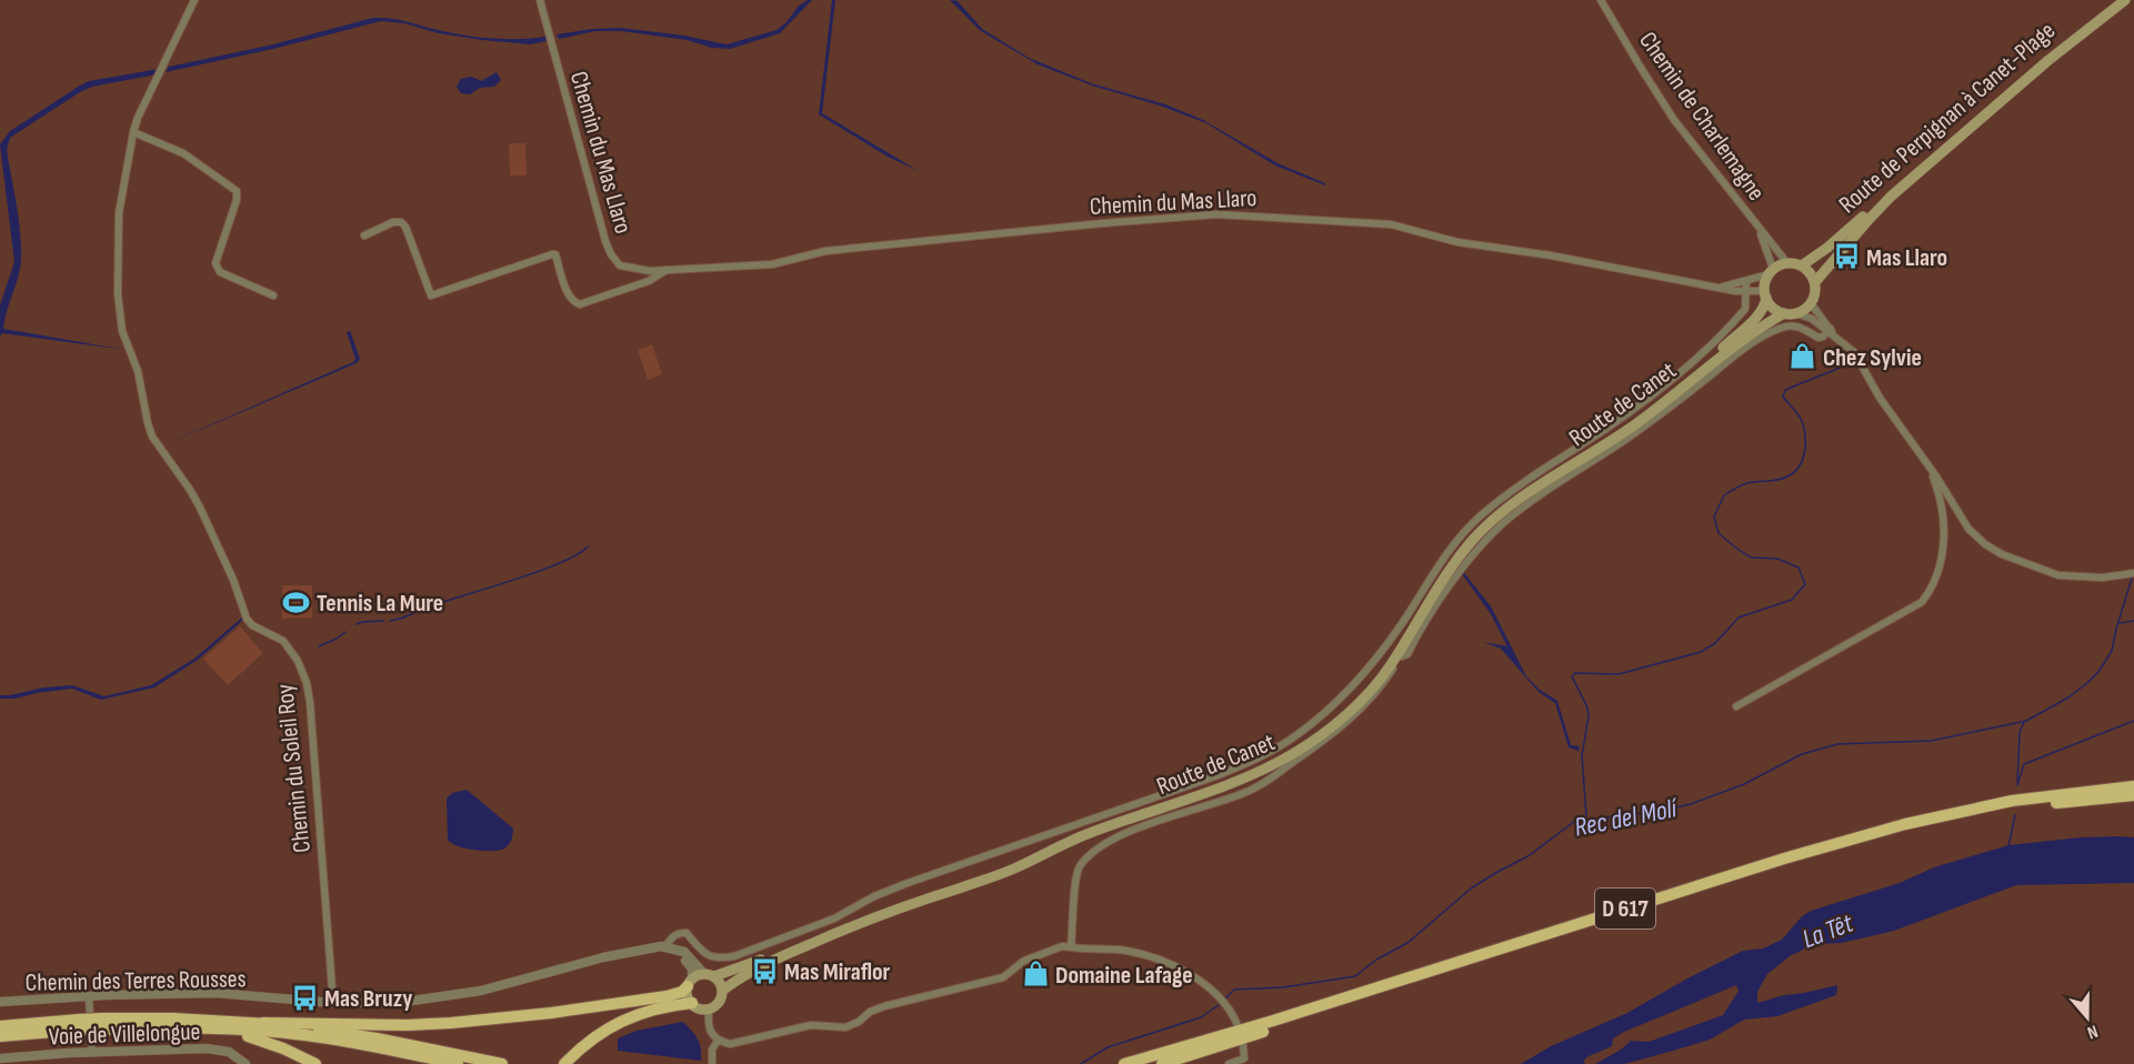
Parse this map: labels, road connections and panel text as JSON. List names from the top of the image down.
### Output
{
  "streets": {
    "highway": ["D 617"],
    "main road": ["Route de Perpignan à Canet-Plage", "Route de Canet"],
    "street": [
      "Chemin de Charlemagne",
      "Chemin du Mas Llaro",
      "Chemin du Soleil Roy",
      "Chemin des Terres Rousses",
      "Voie de Villelongue"
    ]
  },
  "crossings": [
    ["Chemin de Charlemagne", "Route de Perpignan à Canet-Plage"],
    ["Chemin de Charlemagne", "Chemin du Mas Llaro"],
    ["Chemin de Charlemagne", "Route de Canet"],
    ["Route de Perpignan à Canet-Plage", "Chemin du Mas Llaro"],
    ["Route de Perpignan à Canet-Plage", "Route de Canet"],
    ["Chemin du Mas Llaro", "Route de Canet"],
    ["Chemin du Soleil Roy", "Chemin des Terres Rousses"]
  ],
  "water": ["Rec del Molí", "La Têt"],
  "places": {
    "bus stop": ["Mas Llaro", "Mas Miraflor", "Mas Bruzy"],
    "shop": ["Chez Sylvie", "Domaine Lafage"],
    "sports": ["Tennis La Mure"]
  },
  "north": "bottom"
}
